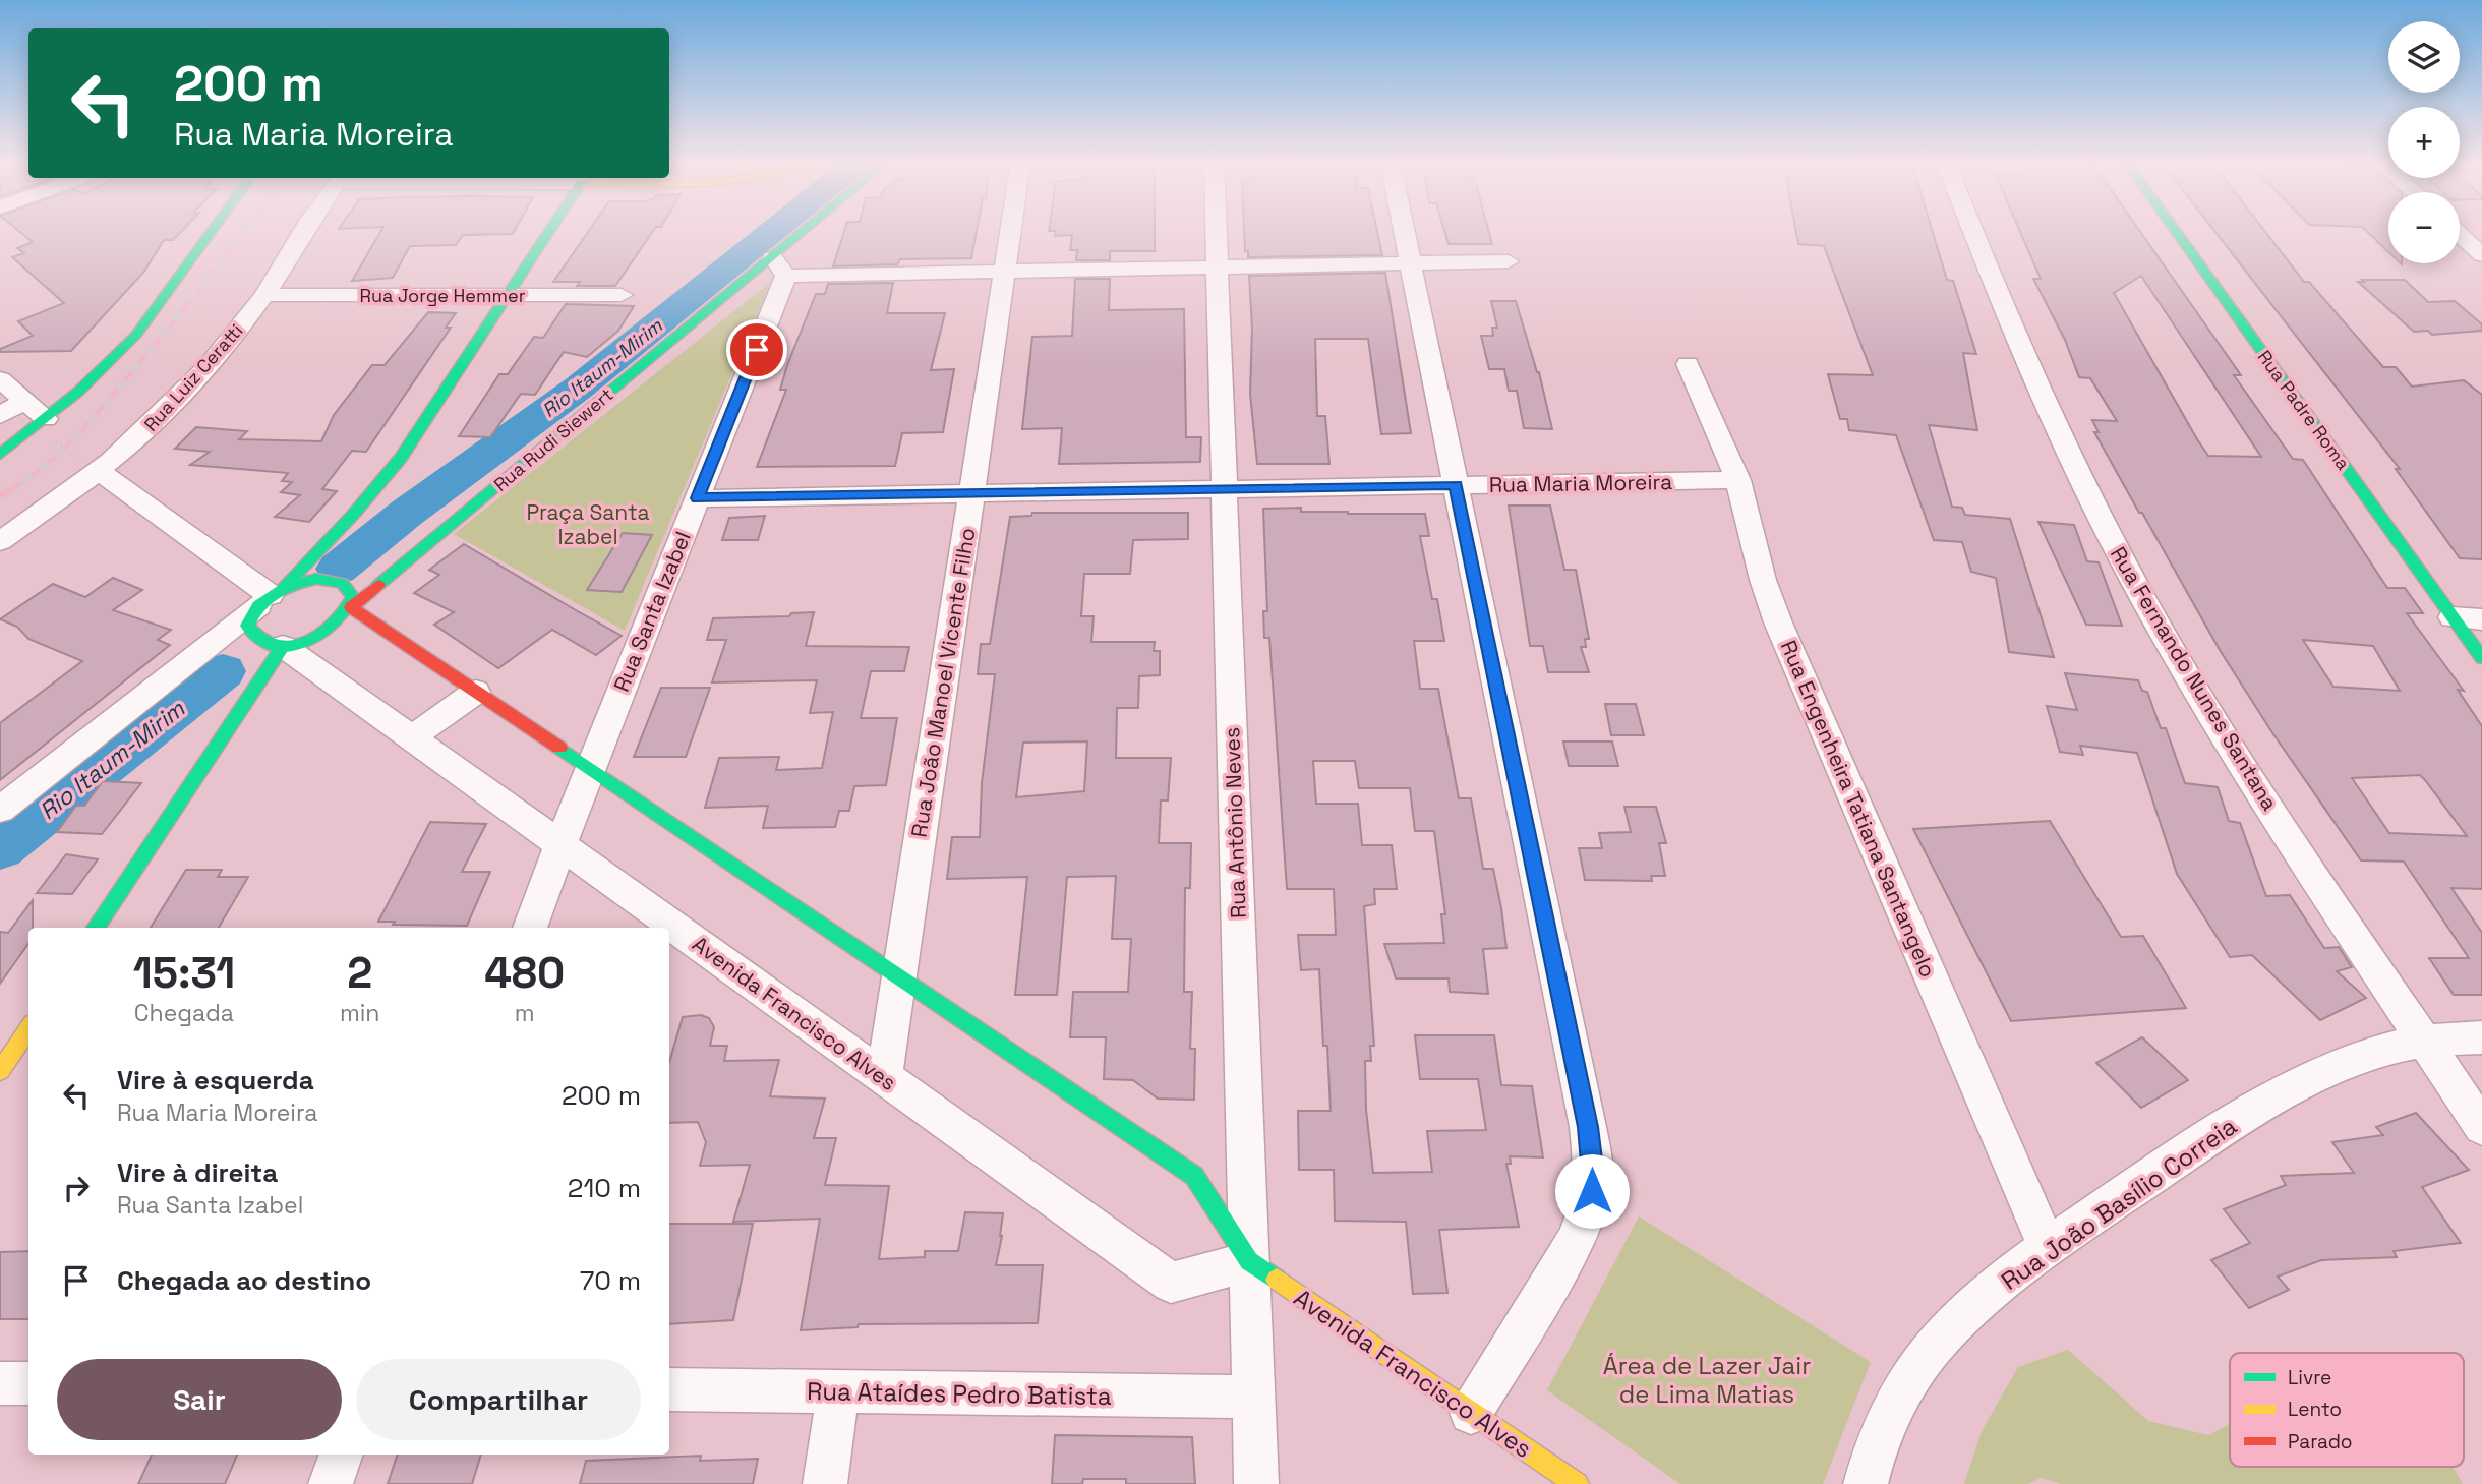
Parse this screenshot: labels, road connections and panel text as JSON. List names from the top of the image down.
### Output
{
  "streets": {
    "street": [
      "Rua Jorge Hemmer",
      "Rua Luiz Ceratti",
      "Rua Padre Roma",
      "Rua Rudi Siewert",
      "Rua Maria Moreira",
      "Rua Santa Izabel",
      "Rua Fernando Nunes Santana",
      "Rua João Manoel Vicente Filho",
      "Rua Engenheira Tatiana Santangelo",
      "Rua Antônio Neves",
      "Avenida Francisco Alves",
      "Rua João Basílio Correia",
      "Rua Ataídes Pedro Batista"
    ]
  },
  "crossings": [
    ["Rua Jorge Hemmer", "Rua Luiz Ceratti"],
    ["Rua Rudi Siewert", "Rua Santa Izabel"],
    ["Rua Rudi Siewert", "Avenida Francisco Alves"],
    ["Rua Maria Moreira", "Rua Santa Izabel"],
    ["Rua Maria Moreira", "Rua João Manoel Vicente Filho"],
    ["Rua Maria Moreira", "Rua Engenheira Tatiana Santangelo"],
    ["Rua Maria Moreira", "Rua Antônio Neves"],
    ["Rua Santa Izabel", "Avenida Francisco Alves"],
    ["Rua Fernando Nunes Santana", "Rua João Basílio Correia"],
    ["Rua João Manoel Vicente Filho", "Avenida Francisco Alves"],
    ["Rua Engenheira Tatiana Santangelo", "Rua João Basílio Correia"],
    ["Rua Antônio Neves", "Avenida Francisco Alves"],
    ["Rua Antônio Neves", "Rua Ataídes Pedro Batista"]
  ],
  "water": ["Rio Itaum-Mirim"],
  "parks": ["Praça Santa Izabel", "Área de Lazer Jair de Lima Matias"],
  "legend": ["Livre", "Lento", "Parado"],
  "page": {
    "map_buttons": ["+", "−"],
    "turn": ["200 m", "Rua Maria Moreira"],
    "eta": [
      "15:31",
      "Chegada",
      "2",
      "min",
      "480",
      "m"
    ],
    "list": [
      {
        "name": "Vire à esquerda",
        "note": "Rua Maria Moreira",
        "value": "200 m"
      },
      {
        "name": "Vire à direita",
        "note": "Rua Santa Izabel",
        "value": "210 m"
      },
      {
        "name": "Chegada ao destino",
        "value": "70 m"
      }
    ],
    "buttons": ["Sair", "Compartilhar"]
  }
}
